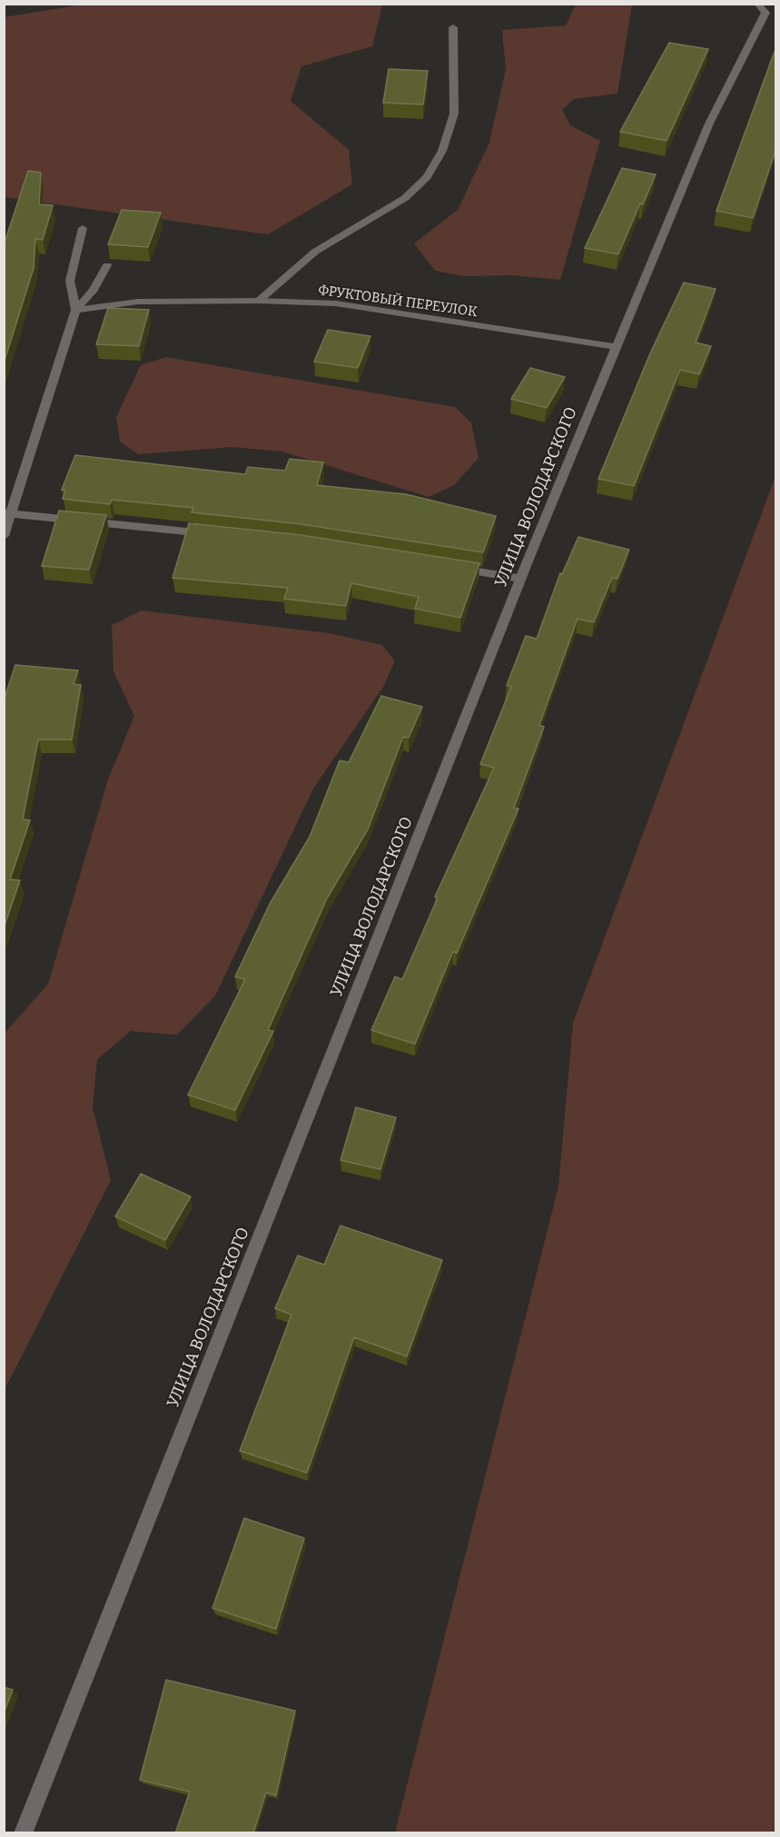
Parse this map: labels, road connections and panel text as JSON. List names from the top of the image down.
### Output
{
  "streets": {
    "street": ["ФРУКТОВЫЙ ПЕРЕУЛОК", "УЛИЦА ВОЛОДАРСКОГО"]
  },
  "crossings": [
    ["ФРУКТОВЫЙ ПЕРЕУЛОК", "УЛИЦА ВОЛОДАРСКОГО"]
  ]
}
